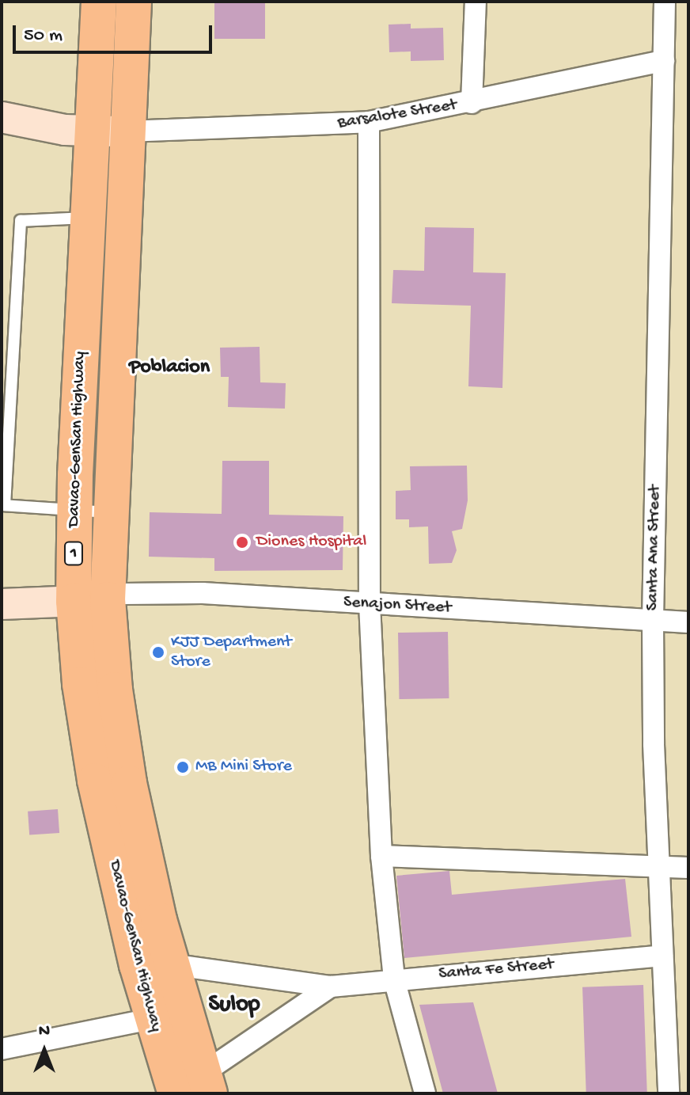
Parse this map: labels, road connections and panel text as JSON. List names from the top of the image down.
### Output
{
  "streets": {
    "highway": ["Davao-GenSan Highway", "1"],
    "street": [
      "Barsalote Street",
      "Santa Ana Street",
      "Senajon Street",
      "Santa Fe Street"
    ]
  },
  "crossings": [
    ["Barsalote Street", "Davao-GenSan Highway"],
    ["Barsalote Street", "Santa Ana Street"],
    ["Davao-GenSan Highway", "Senajon Street"],
    ["Davao-GenSan Highway", "Santa Fe Street"],
    ["Santa Ana Street", "Senajon Street"],
    ["Santa Ana Street", "Santa Fe Street"]
  ],
  "districts": ["Poblacion", "Sulop"],
  "places": ["Diones Hospital", "KJJ Department Store", "MB Mini Store"],
  "scale_bar": "50 m",
  "north": "top"
}
